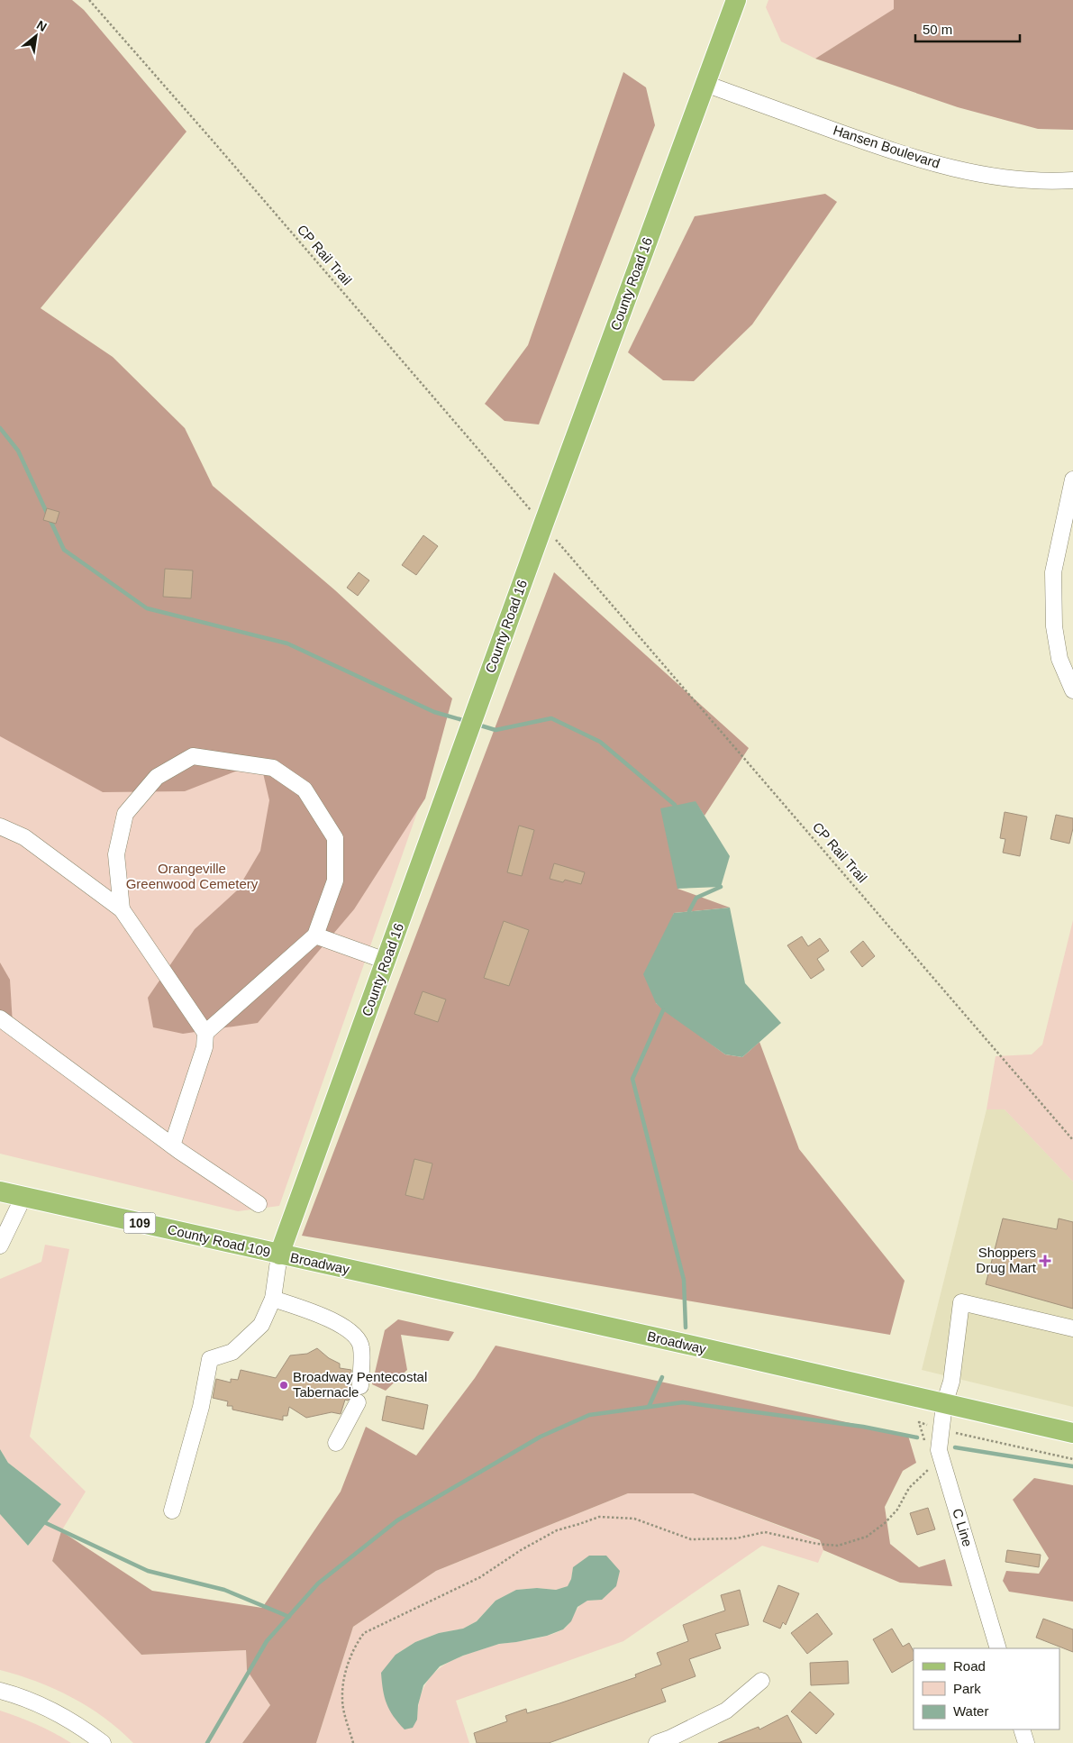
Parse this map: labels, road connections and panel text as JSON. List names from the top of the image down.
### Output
{
  "streets": {
    "main road": [
      "County Road 16",
      "109",
      "County Road 109",
      "Broadway"
    ],
    "street": ["Hansen Boulevard", "C Line"],
    "path": ["CP Rail Trail"]
  },
  "crossings": [
    ["Hansen Boulevard", "County Road 16"],
    ["CP Rail Trail", "County Road 16"],
    ["County Road 16", "County Road 109"],
    ["County Road 16", "Broadway"],
    ["County Road 109", "Broadway"],
    ["Broadway", "C Line"]
  ],
  "parks": ["Orangeville Greenwood Cemetery"],
  "places": {
    "health": ["Shoppers Drug Mart"],
    "other": ["Broadway Pentecostal Tabernacle"]
  },
  "legend": ["Road", "Park", "Water"],
  "scale_bar": "50 m",
  "north": "top right"
}
